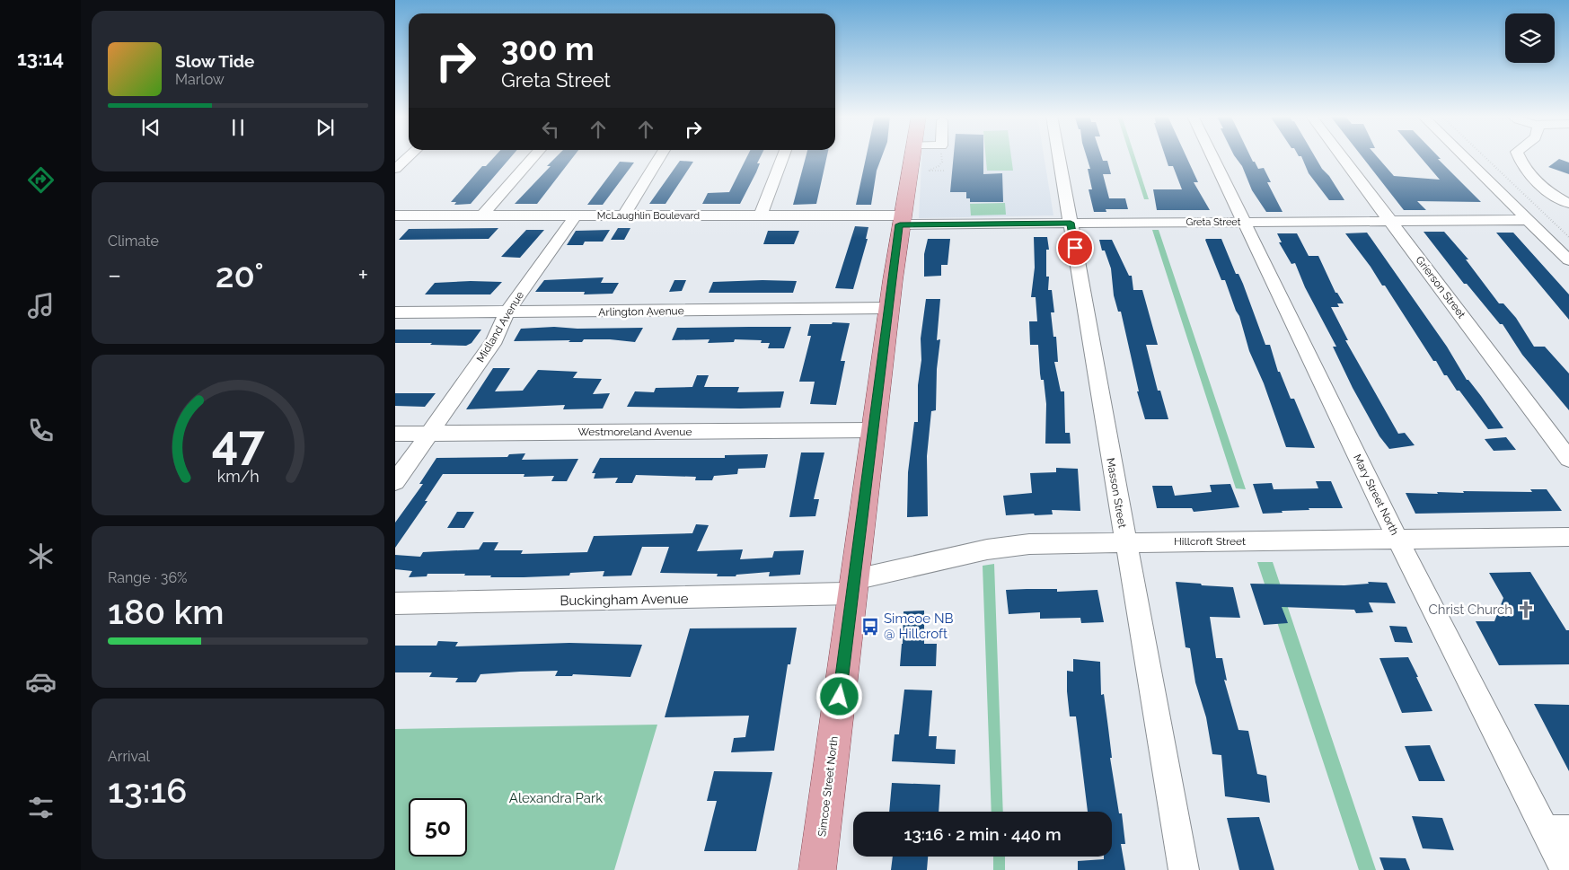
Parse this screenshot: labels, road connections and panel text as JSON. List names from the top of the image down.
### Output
{
  "streets": {
    "main road": ["Simcoe Street North"],
    "street": [
      "McLaughlin Boulevard",
      "Greta Street",
      "Grierson Street",
      "Arlington Avenue",
      "Midland Avenue",
      "Westmoreland Avenue",
      "Masson Street",
      "Mary Street North",
      "Hillcroft Street",
      "Buckingham Avenue"
    ]
  },
  "crossings": [
    ["McLaughlin Boulevard", "Greta Street"],
    ["McLaughlin Boulevard", "Midland Avenue"],
    ["McLaughlin Boulevard", "Simcoe Street North"],
    ["Greta Street", "Grierson Street"],
    ["Greta Street", "Masson Street"],
    ["Greta Street", "Mary Street North"],
    ["Greta Street", "Simcoe Street North"],
    ["Arlington Avenue", "Midland Avenue"],
    ["Arlington Avenue", "Simcoe Street North"],
    ["Midland Avenue", "Westmoreland Avenue"],
    ["Westmoreland Avenue", "Simcoe Street North"],
    ["Masson Street", "Hillcroft Street"],
    ["Mary Street North", "Hillcroft Street"],
    ["Hillcroft Street", "Buckingham Avenue"],
    ["Hillcroft Street", "Simcoe Street North"],
    ["Buckingham Avenue", "Simcoe Street North"]
  ],
  "parks": ["Alexandra Park"],
  "places": {
    "church": ["Christ Church"],
    "bus stop": ["Simcoe NB @ Hillcroft"]
  },
  "page": {
    "tabs": "13:14",
    "turn": ["300 m", "Greta Street"],
    "song": ["Slow Tide", "Marlow"],
    "tile": [
      "Climate",
      ["Range · 36%", "180 km"],
      ["Arrival", "13:16"]
    ],
    "heat": ["−", "20°", "+"],
    "limit": "50",
    "trip": "13:16 · 2 min · 440 m",
    "gauge": ["47", "km/h"]
  }
}
